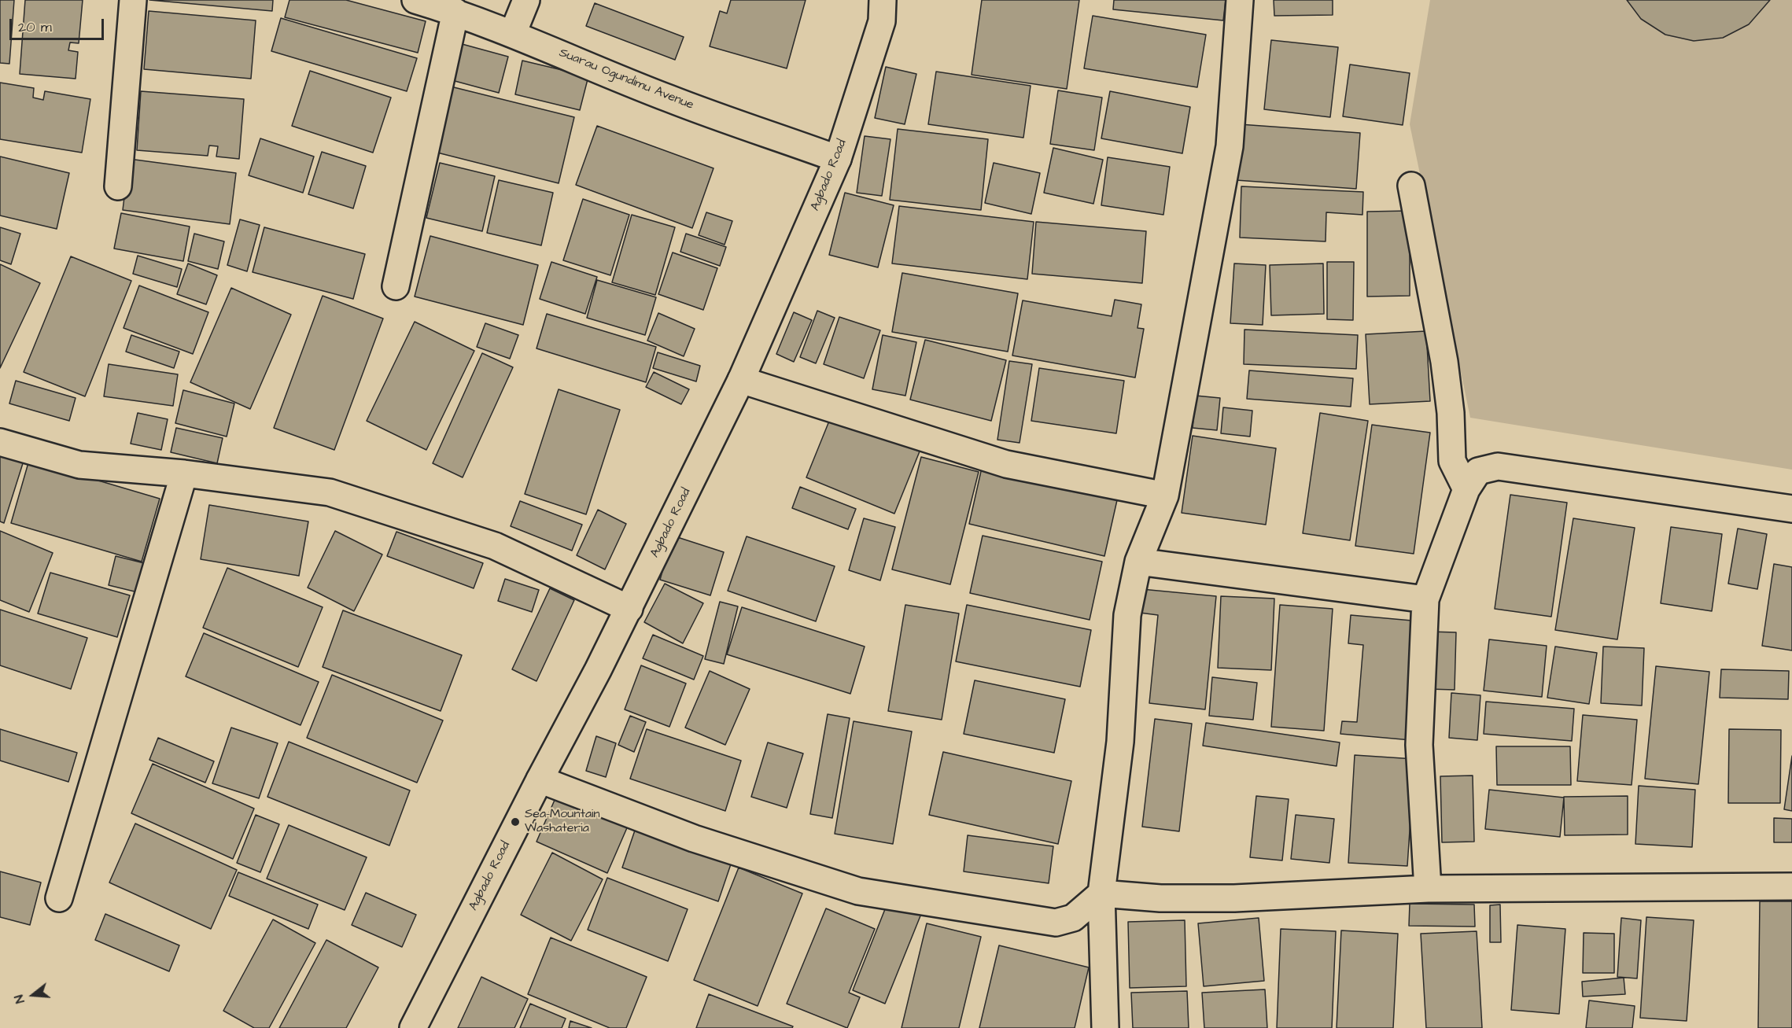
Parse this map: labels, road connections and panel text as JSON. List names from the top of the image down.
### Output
{
  "streets": {
    "street": ["Suarau Ogundimu Avenue", "Agbado Road"]
  },
  "crossings": [
    ["Suarau Ogundimu Avenue", "Agbado Road"]
  ],
  "places": ["Sea-Mountain Washateria"],
  "scale_bar": "20 m",
  "north": "left"
}
